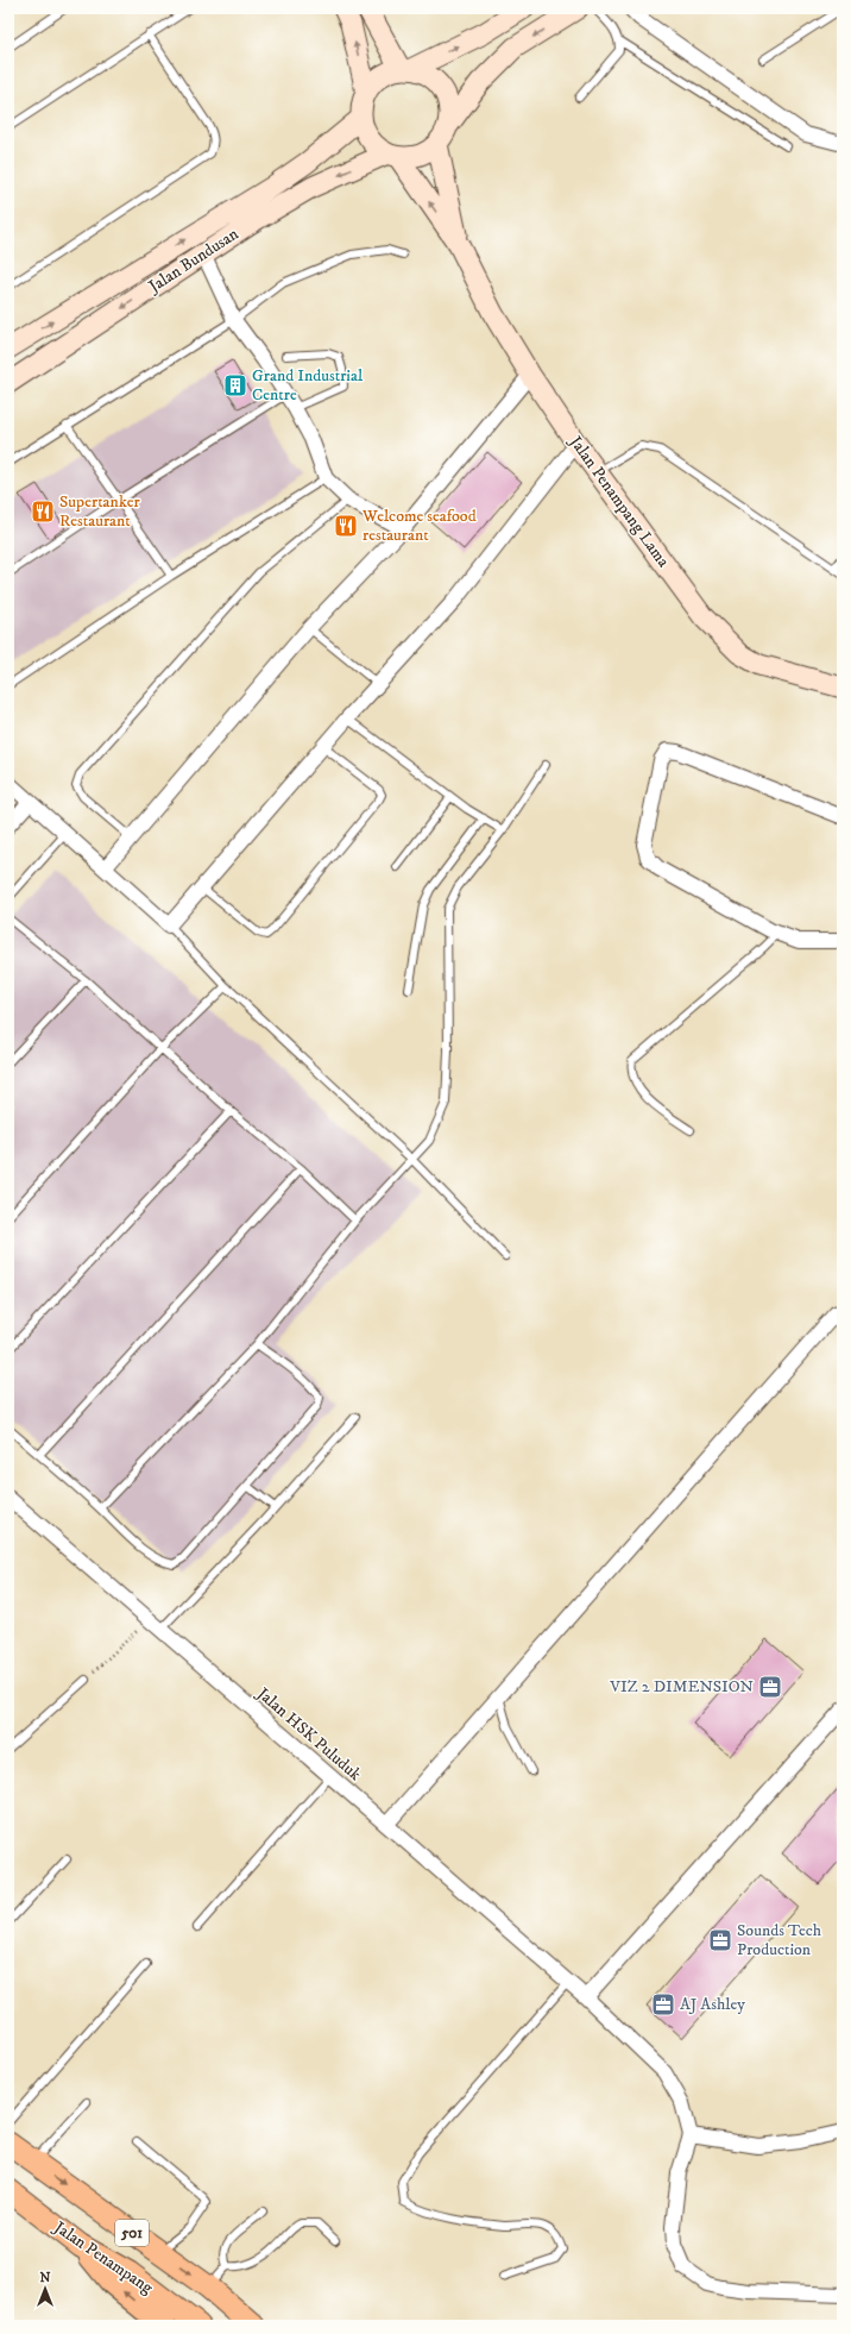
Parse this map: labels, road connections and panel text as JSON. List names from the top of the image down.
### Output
{
  "streets": {
    "main road": [
      "Jalan Bundusan",
      "Jalan Penampang Lama",
      "501",
      "Jalan Penampang"
    ],
    "street": ["Jalan HSK Puluduk"]
  },
  "crossings": [
    ["Jalan Bundusan", "Jalan Penampang Lama"]
  ],
  "places": {
    "building": ["Grand Industrial Centre"],
    "restaurant": ["Supertanker Restaurant", "Welcome seafood restaurant"],
    "office": ["VIZ 2 DIMENSION", "Sounds Tech Production", "AJ Ashley"]
  },
  "north": "top"
}
